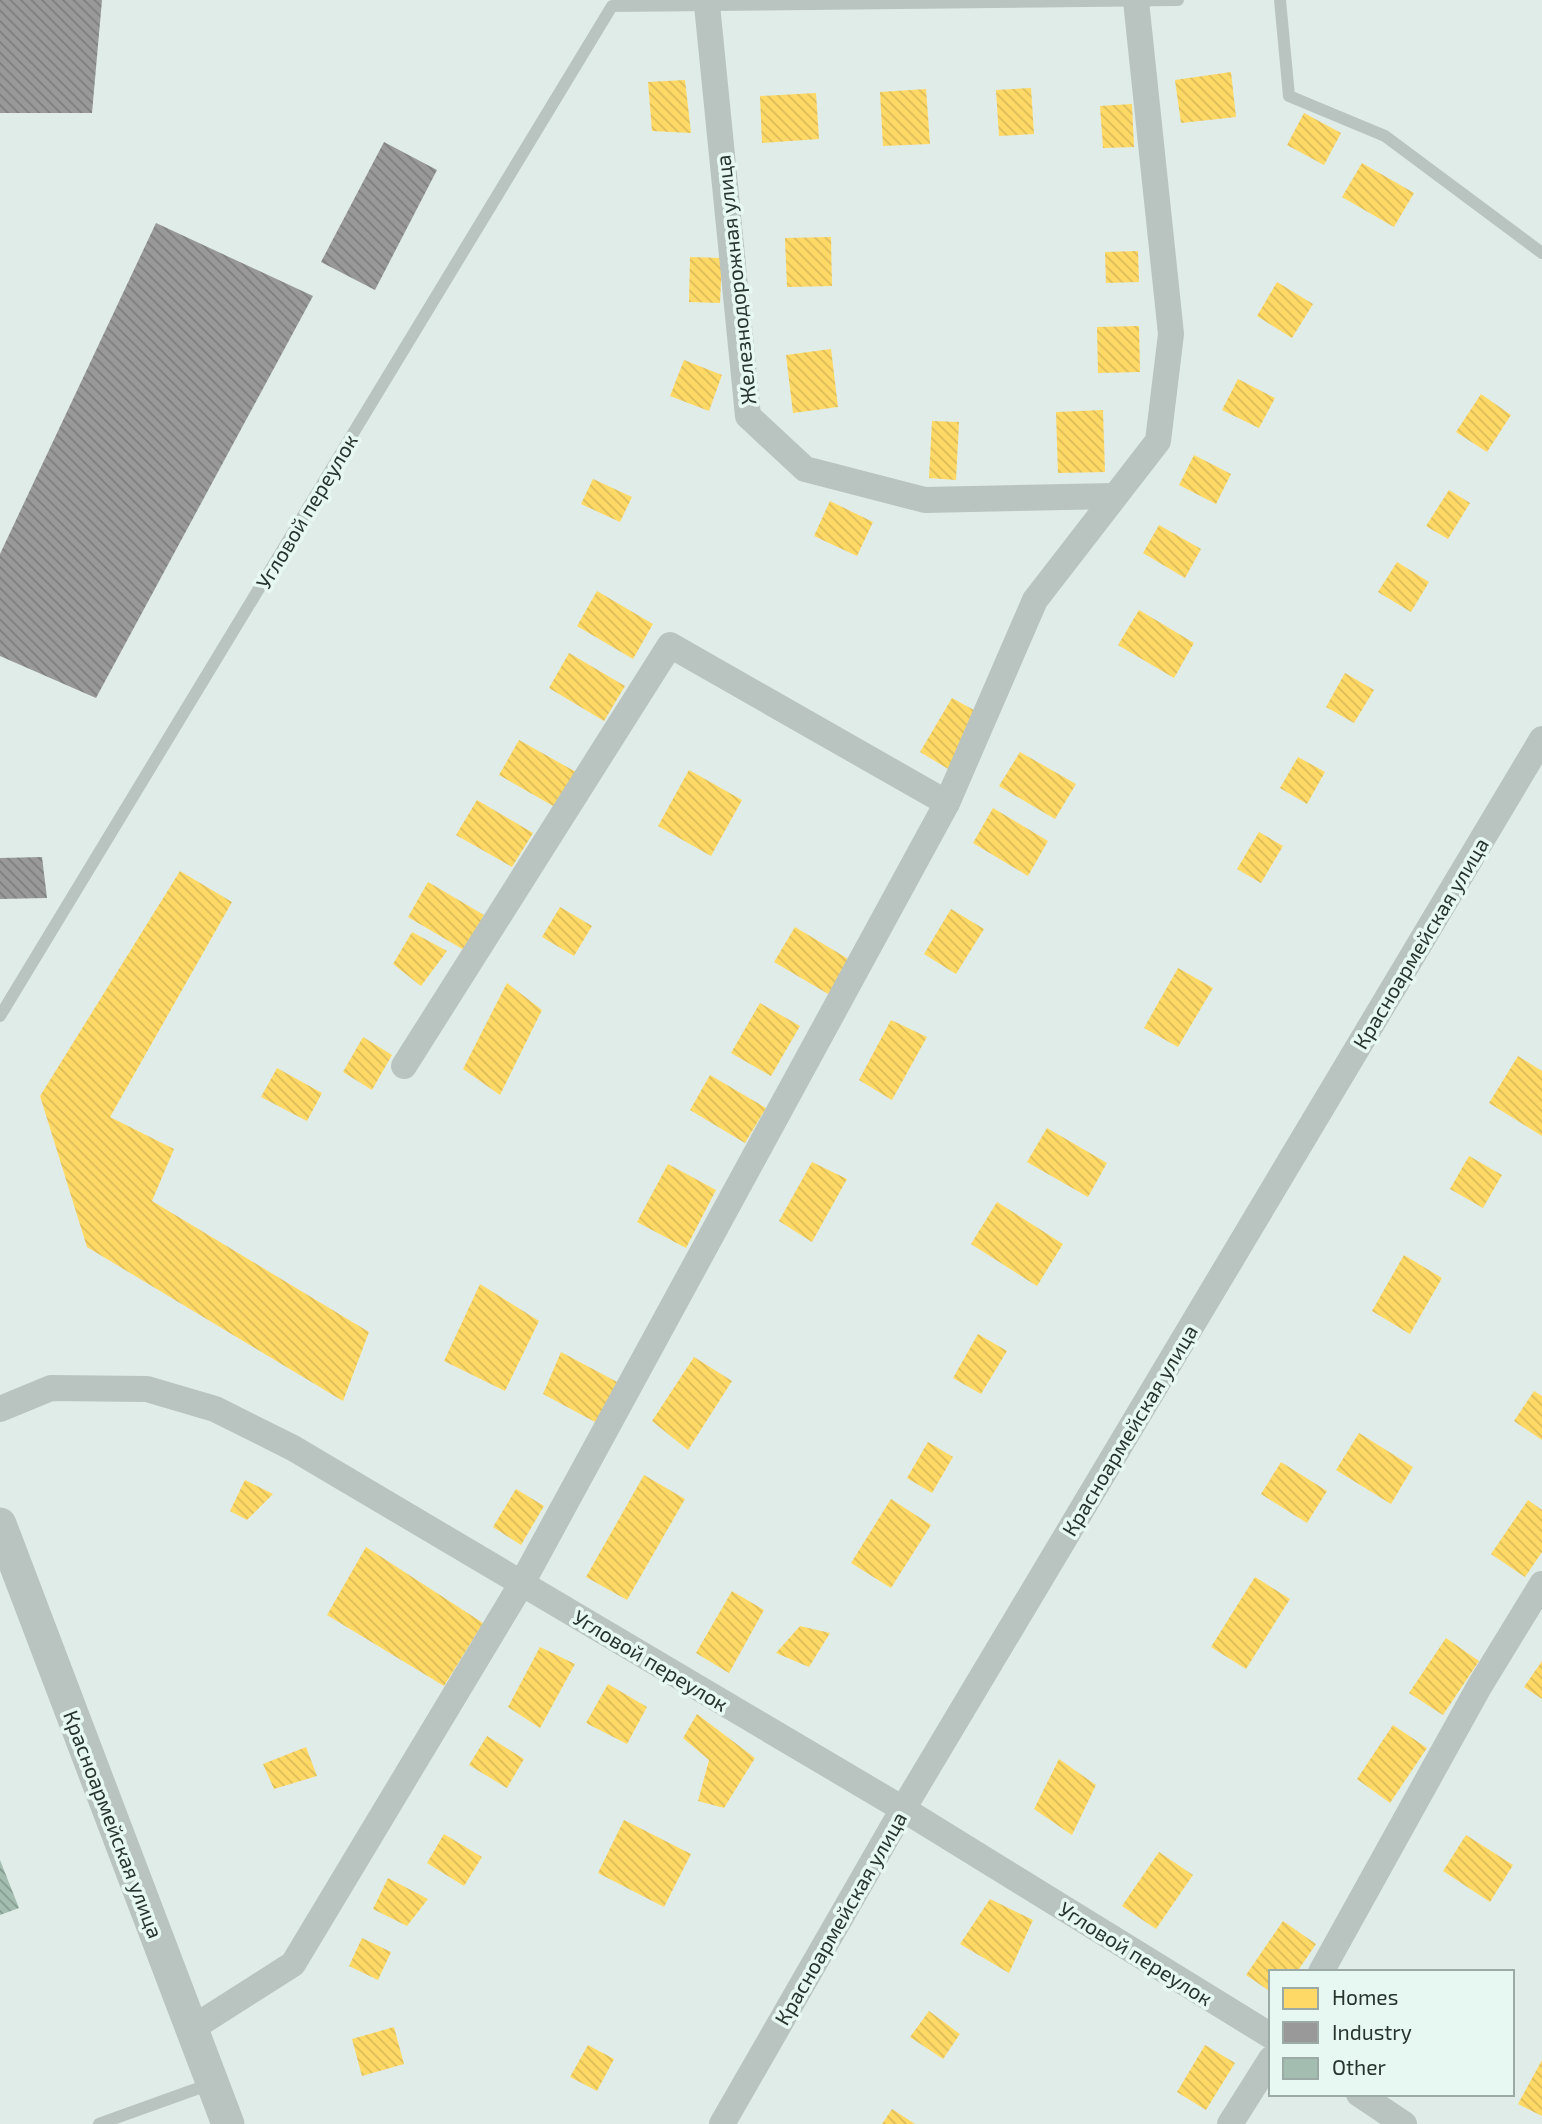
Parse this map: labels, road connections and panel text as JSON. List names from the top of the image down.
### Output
{
  "streets": {
    "street": ["Железнодорожная улица", "Угловой переулок", "Красноармейская улица"]
  },
  "crossings": [
    ["Железнодорожная улица", "Угловой переулок"],
    ["Угловой переулок", "Красноармейская улица"]
  ],
  "legend": ["Homes", "Industry", "Other"]
}
